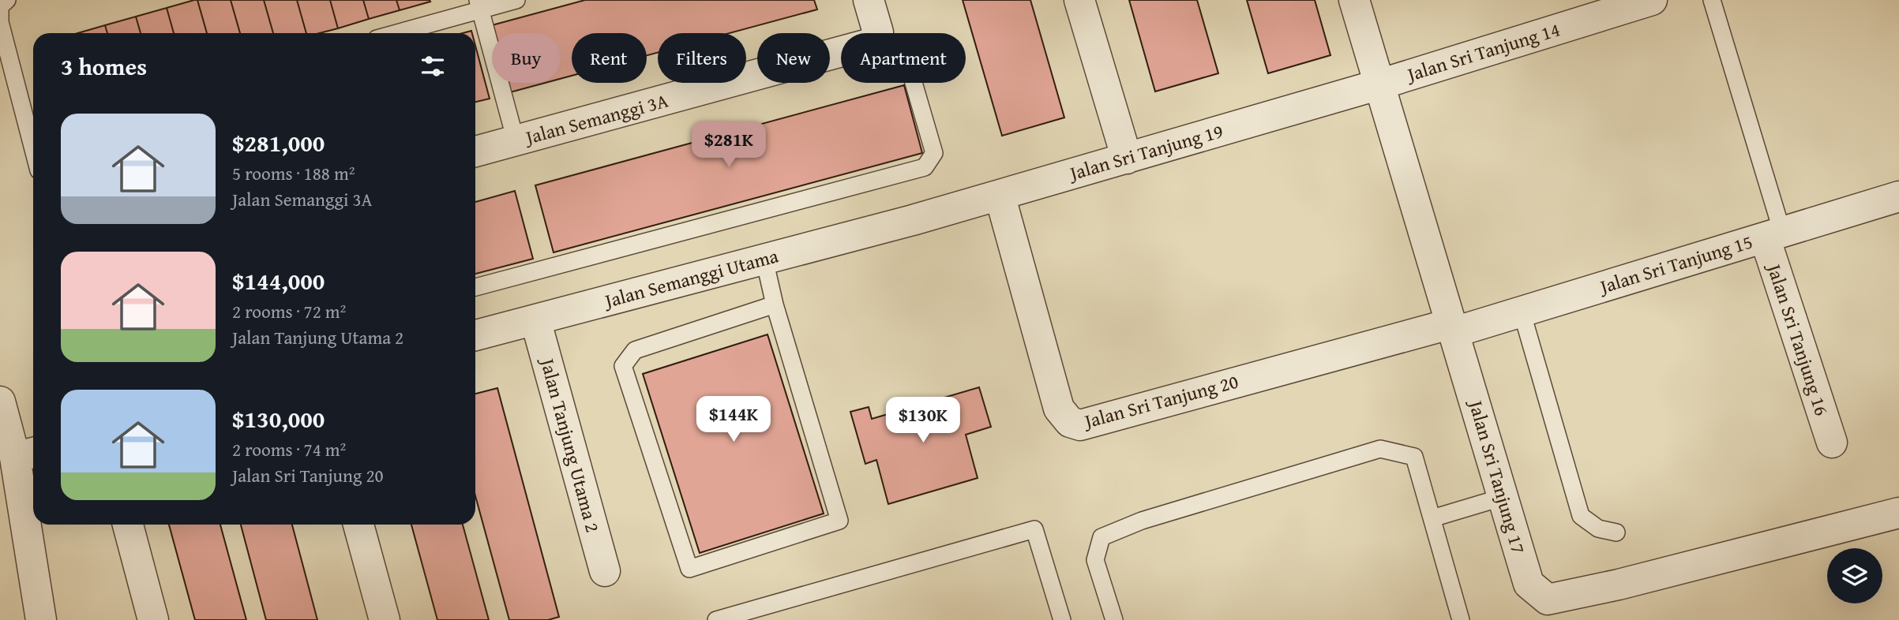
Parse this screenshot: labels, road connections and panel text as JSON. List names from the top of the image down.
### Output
{
  "streets": {
    "street": [
      "Jalan Sri Tanjung 14",
      "Jalan Semanggi 3A",
      "Jalan Sri Tanjung 19",
      "Jalan Sri Tanjung 15",
      "Jalan Semanggi Utama",
      "Jalan Sri Tanjung 16",
      "Jalan Sri Tanjung 20",
      "Jalan Tanjung Utama 2",
      "Jalan Sri Tanjung 17"
    ]
  },
  "crossings": [
    ["Jalan Sri Tanjung 14", "Jalan Sri Tanjung 19"],
    ["Jalan Sri Tanjung 14", "Jalan Sri Tanjung 17"],
    ["Jalan Sri Tanjung 19", "Jalan Semanggi Utama"],
    ["Jalan Sri Tanjung 19", "Jalan Sri Tanjung 20"],
    ["Jalan Sri Tanjung 19", "Jalan Sri Tanjung 17"],
    ["Jalan Sri Tanjung 15", "Jalan Sri Tanjung 16"],
    ["Jalan Sri Tanjung 15", "Jalan Sri Tanjung 20"],
    ["Jalan Sri Tanjung 15", "Jalan Sri Tanjung 17"],
    ["Jalan Semanggi Utama", "Jalan Tanjung Utama 2"],
    ["Jalan Sri Tanjung 20", "Jalan Sri Tanjung 17"]
  ],
  "page": {
    "chip": [
      "Buy",
      "Rent",
      "Filters",
      "New",
      "Apartment"
    ],
    "heading": "3 homes",
    "list": [
      {
        "name": "$281,000",
        "note": "5 rooms · 188 m² · Jalan Semanggi 3A"
      },
      {
        "name": "$144,000",
        "note": "2 rooms · 72 m² · Jalan Tanjung Utama 2"
      },
      {
        "name": "$130,000",
        "note": "2 rooms · 74 m² · Jalan Sri Tanjung 20"
      }
    ],
    "price": ["$281K", "$144K", "$130K"]
  }
}
